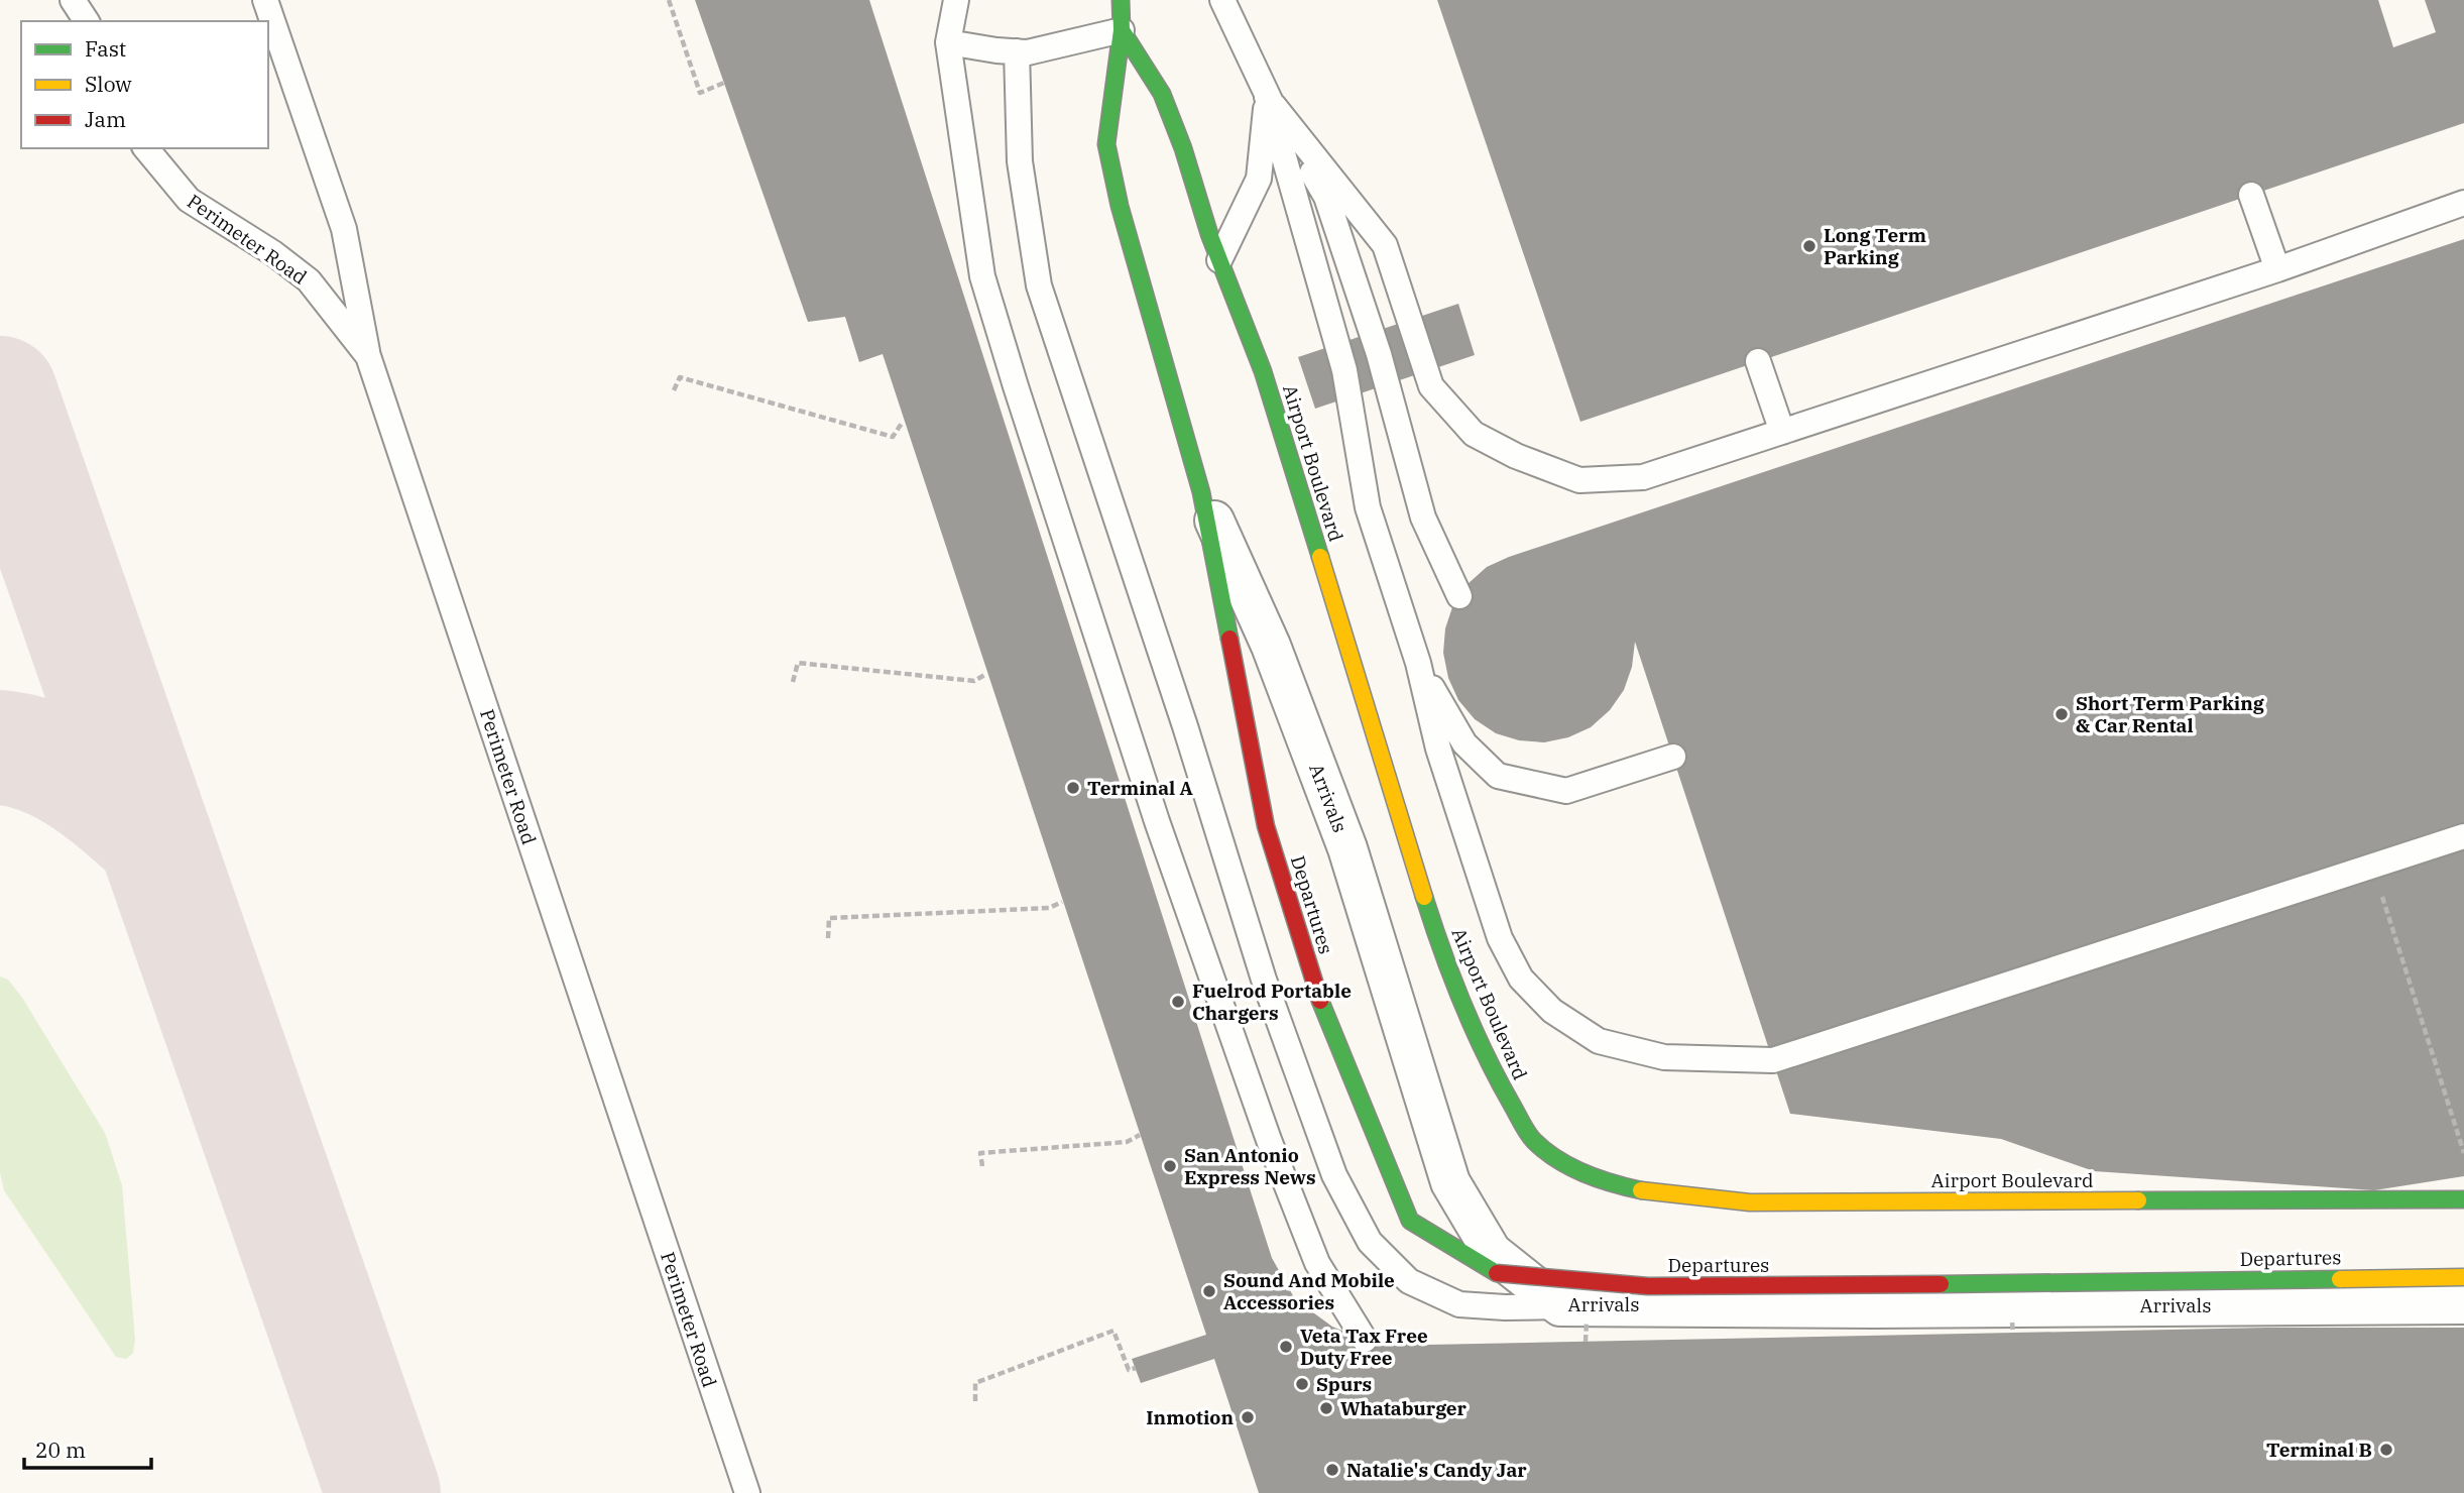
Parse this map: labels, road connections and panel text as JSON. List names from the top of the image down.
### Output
{
  "streets": {
    "street": ["Airport Boulevard", "Arrivals", "Departures"],
    "lane": ["Perimeter Road"]
  },
  "crossings": [
    ["Airport Boulevard", "Departures"],
    ["Arrivals", "Departures"]
  ],
  "places": [
    "Long Term Parking",
    "Short Term Parking & Car Rental",
    "Terminal A",
    "Fuelrod Portable Chargers",
    "San Antonio Express News",
    "Sound And Mobile Accessories",
    "Veta Tax Free Duty Free",
    "Spurs",
    "Whataburger",
    "Inmotion",
    "Terminal B",
    "Natalie's Candy Jar"
  ],
  "legend": ["Fast", "Slow", "Jam"],
  "scale_bar": "20 m"
}
